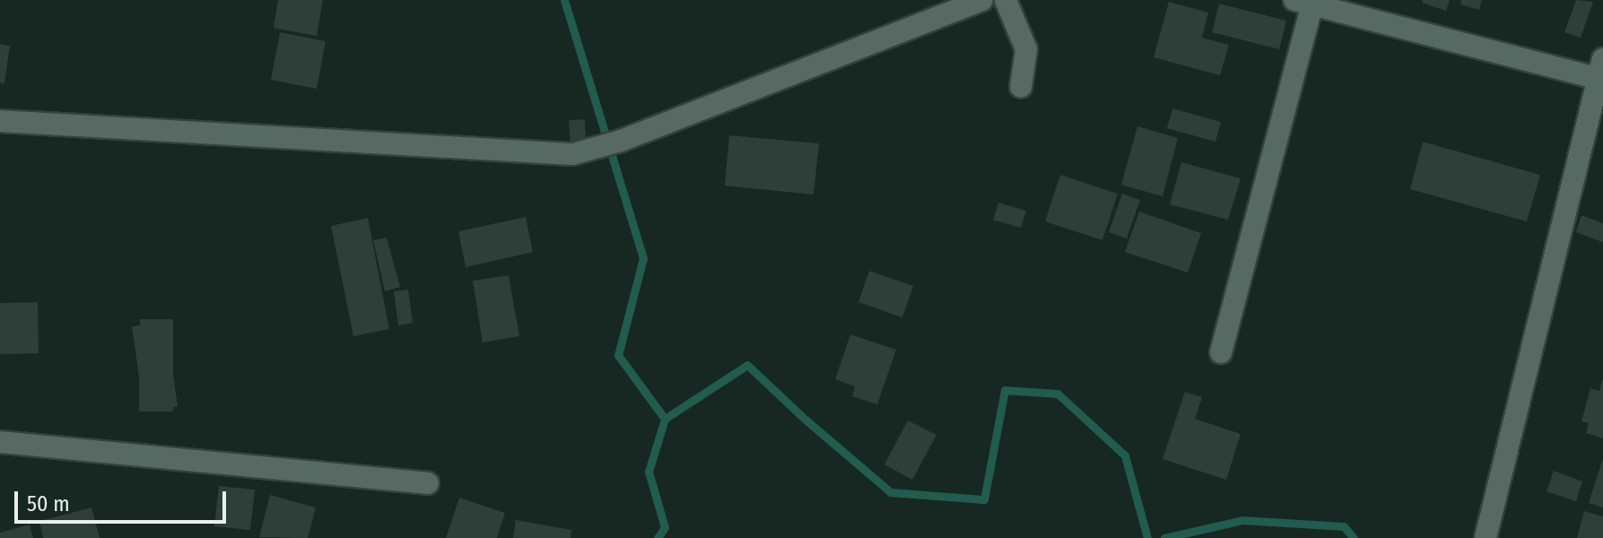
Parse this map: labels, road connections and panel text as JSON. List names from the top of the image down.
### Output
{
  "scale_bar": "50 m"
}
